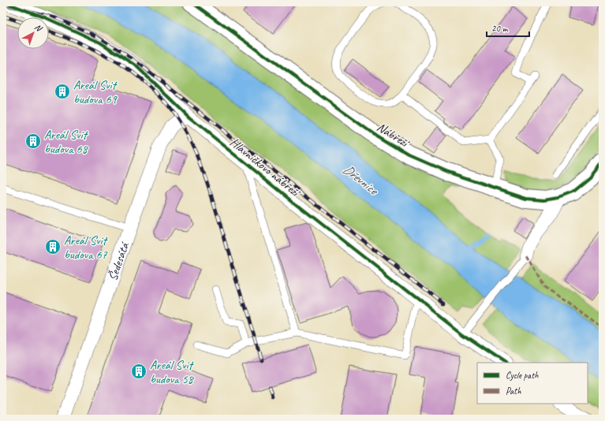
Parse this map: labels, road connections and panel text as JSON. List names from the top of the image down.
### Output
{
  "streets": {
    "street": ["Nábřeží", "Hlavničkovo nábřeží", "Šedesátá"]
  },
  "crossings": [
    ["Hlavničkovo nábřeží", "Šedesátá"]
  ],
  "water": ["Dřevnice"],
  "places": {
    "building": [
      "Areál Svit budova 69",
      "Areál Svit budova 68",
      "Areál Svit budova 67",
      "Areál Svit budova 58"
    ]
  },
  "legend": ["Cycle path", "Path"],
  "scale_bar": "20 m",
  "north": "top right"
}
